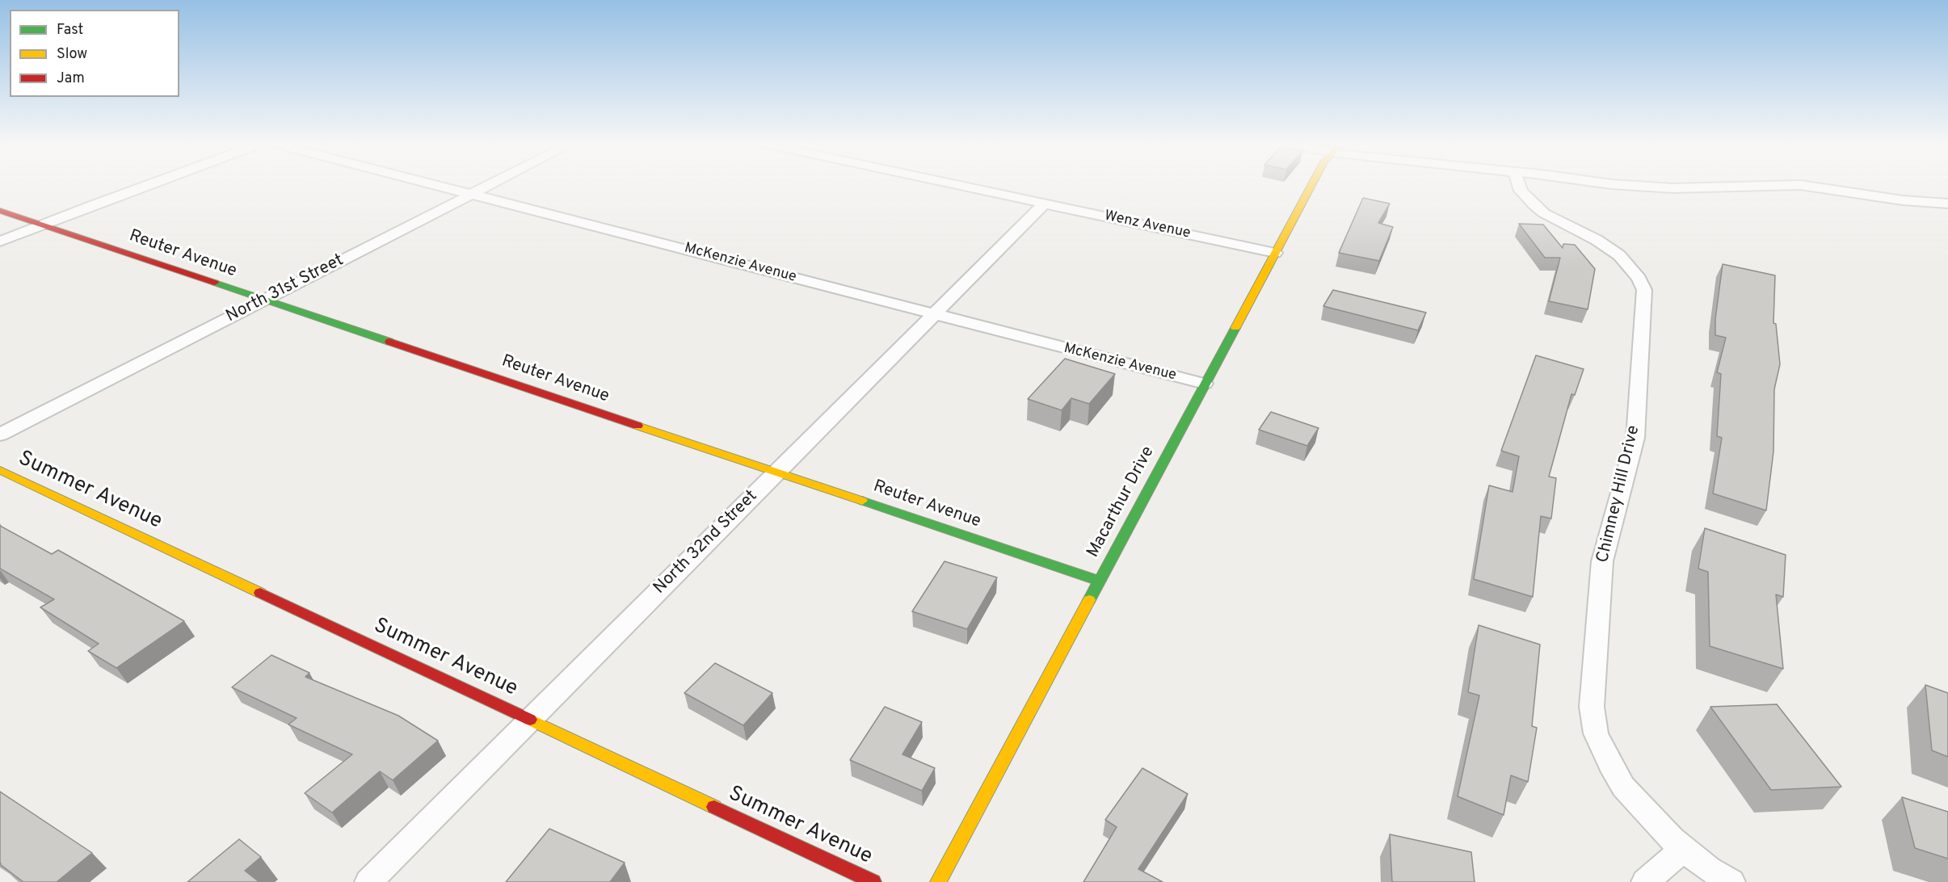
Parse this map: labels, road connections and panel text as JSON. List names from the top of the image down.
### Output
{
  "streets": {
    "street": [
      "Wenz Avenue",
      "Reuter Avenue",
      "McKenzie Avenue",
      "North 31st Street",
      "Summer Avenue",
      "Chimney Hill Drive",
      "Macarthur Drive",
      "North 32nd Street"
    ]
  },
  "crossings": [
    ["Wenz Avenue", "Macarthur Drive"],
    ["Wenz Avenue", "North 32nd Street"],
    ["Reuter Avenue", "North 31st Street"],
    ["Reuter Avenue", "Macarthur Drive"],
    ["Reuter Avenue", "North 32nd Street"],
    ["McKenzie Avenue", "North 31st Street"],
    ["McKenzie Avenue", "Macarthur Drive"],
    ["McKenzie Avenue", "North 32nd Street"],
    ["Summer Avenue", "North 32nd Street"]
  ],
  "legend": ["Fast", "Slow", "Jam"]
}
